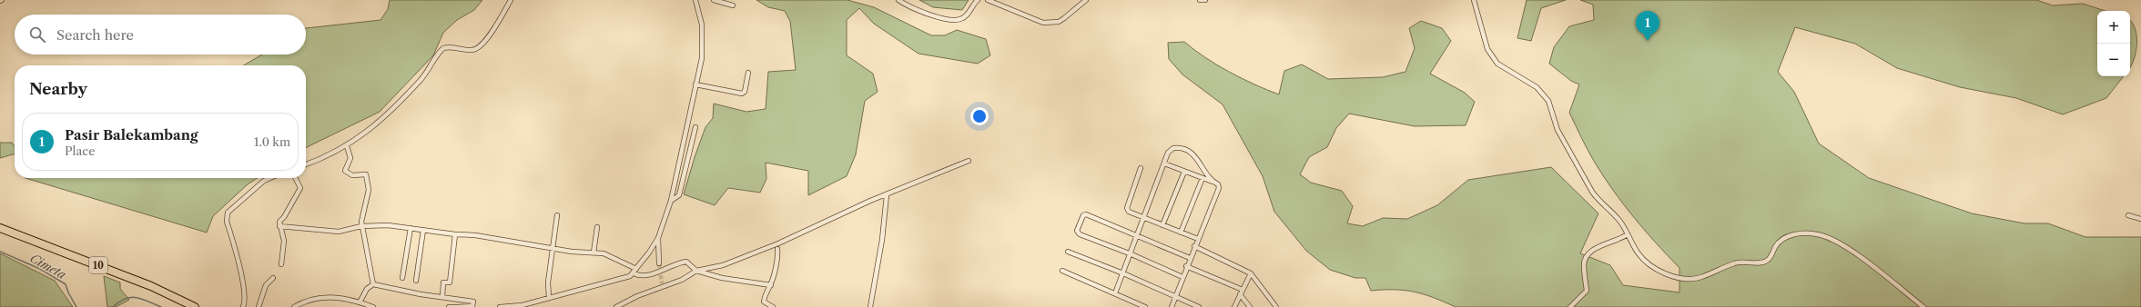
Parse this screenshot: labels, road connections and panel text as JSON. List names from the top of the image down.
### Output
{
  "streets": {
    "highway": ["10"]
  },
  "water": ["Cimeta"],
  "page": {
    "map_buttons": ["+", "−"],
    "pins": "1",
    "search": "Search here",
    "heading": "Nearby",
    "list": [
      {
        "mark": "1",
        "name": "Pasir Balekambang",
        "note": "Place",
        "value": "1.0 km"
      }
    ]
  }
}
